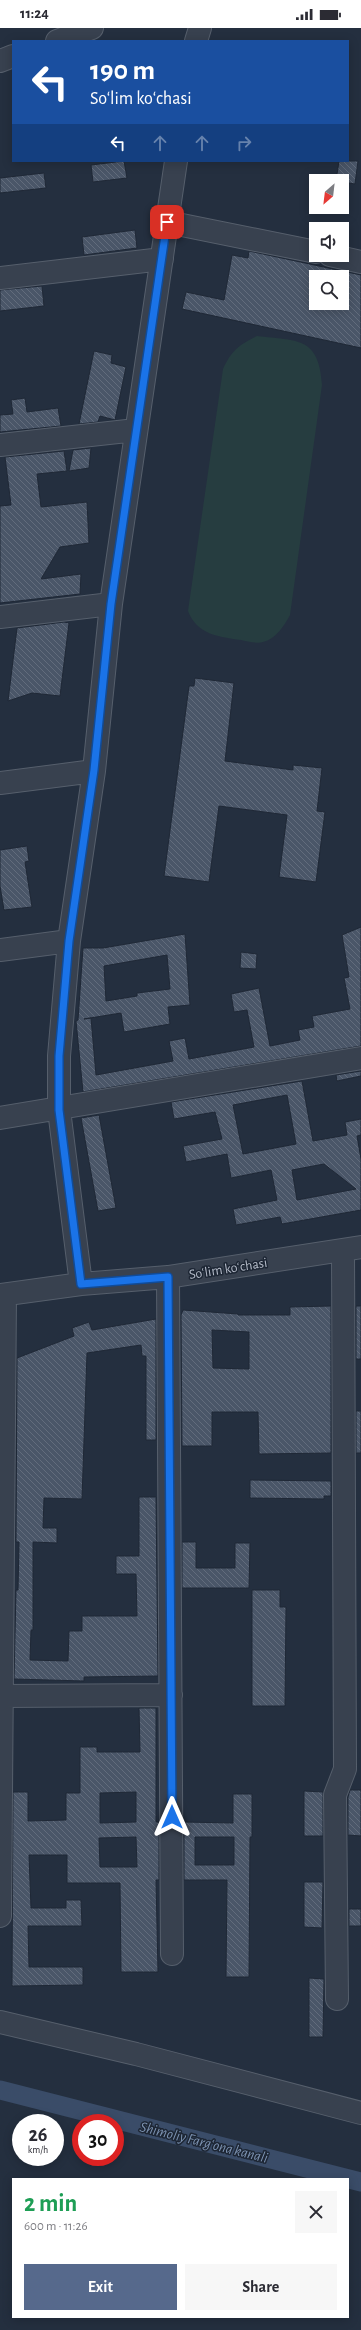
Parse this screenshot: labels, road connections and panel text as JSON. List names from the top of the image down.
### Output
{
  "streets": {
    "street": ["Soʻlim koʻchasi"]
  },
  "water": ["Shimoliy Fargʻona kanali"],
  "north": "bottom left",
  "page": {
    "status": "11:24",
    "turn": ["190 m", "Soʻlim koʻchasi"],
    "speed": "26 km/h",
    "limit": "30",
    "heading": ["2 min", "600 m · 11:26"],
    "buttons": ["Exit", "Share"]
  }
}
